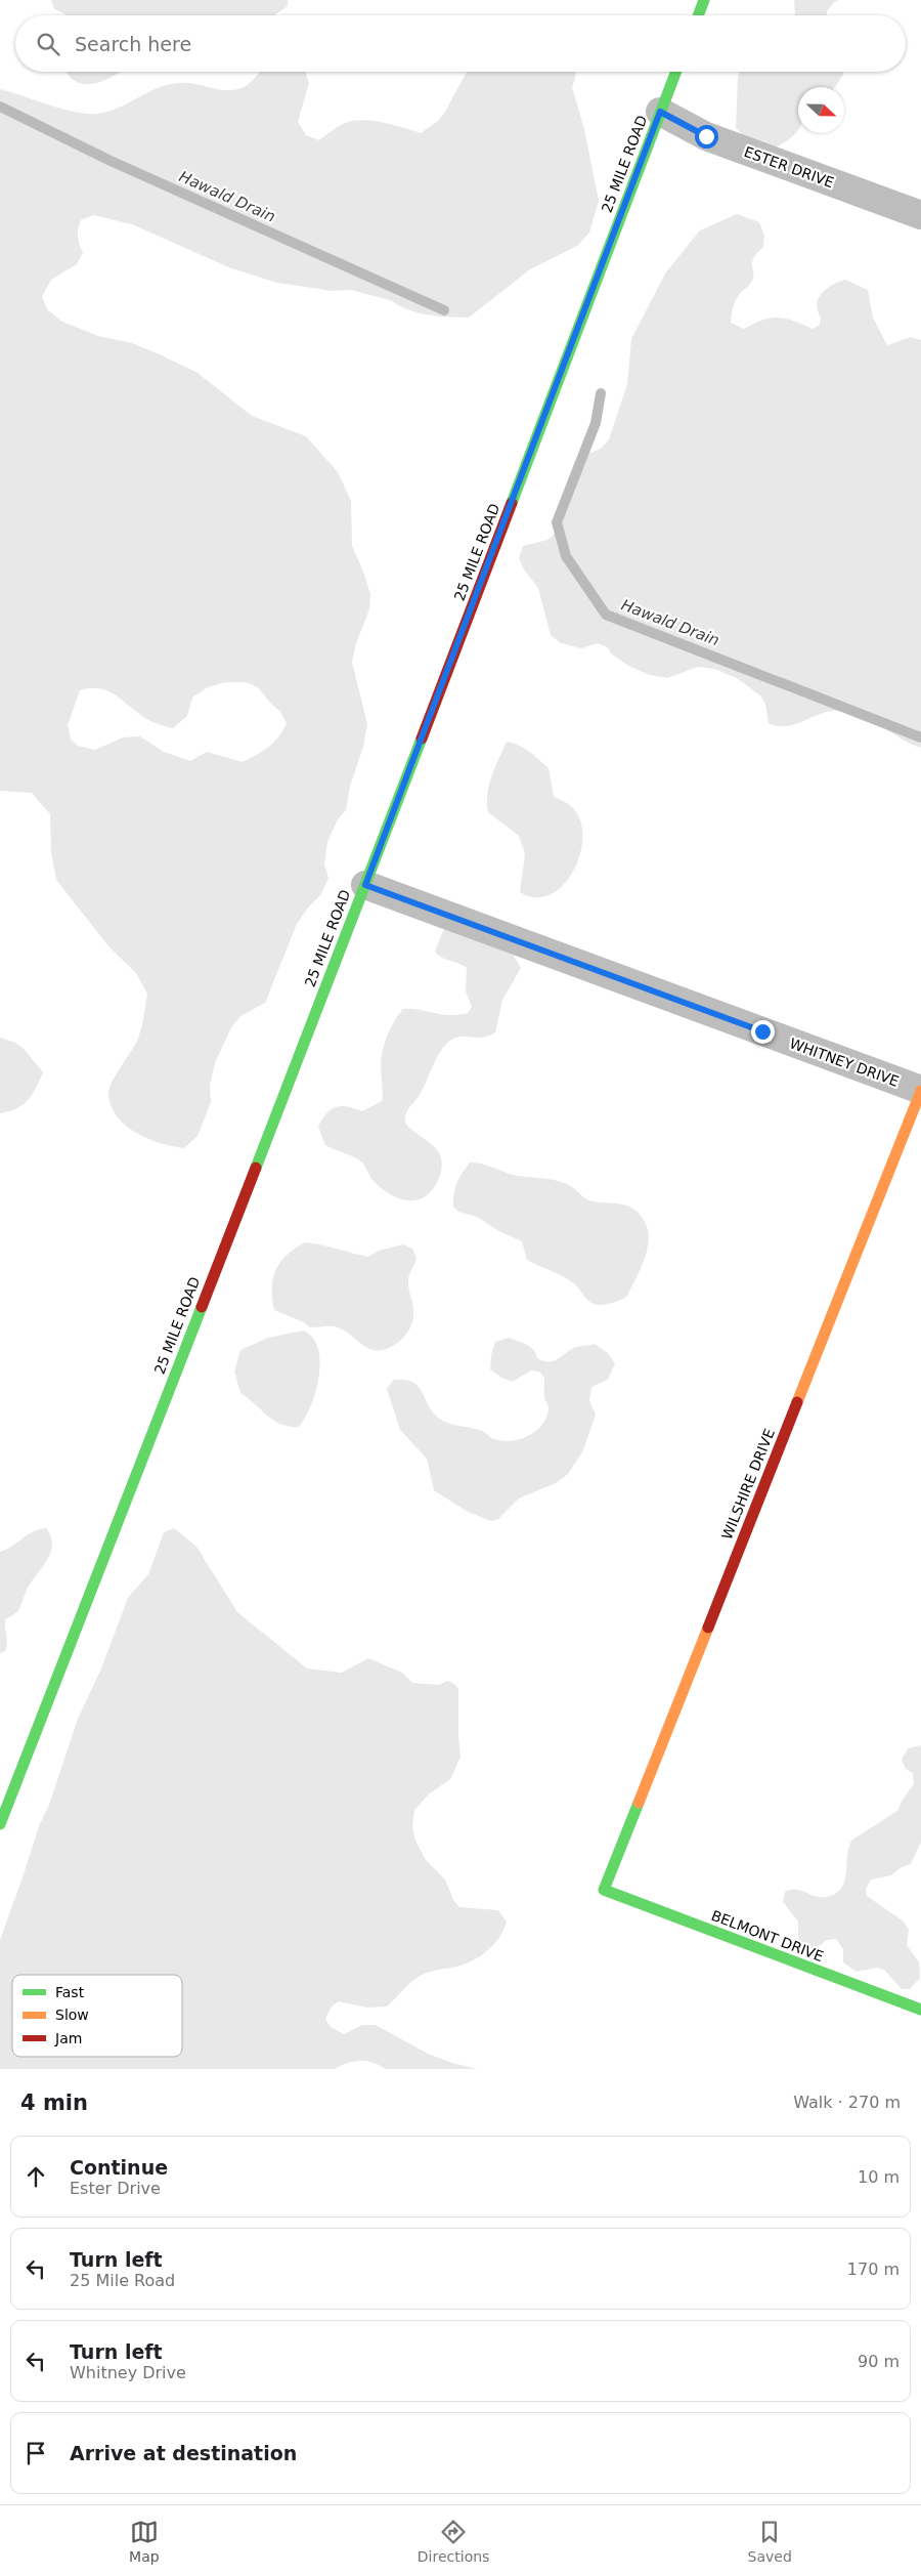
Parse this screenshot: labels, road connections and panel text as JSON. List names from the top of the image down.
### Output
{
  "streets": {
    "street": [
      "25 MILE ROAD",
      "ESTER DRIVE",
      "WHITNEY DRIVE",
      "WILSHIRE DRIVE",
      "BELMONT DRIVE"
    ]
  },
  "crossings": [
    ["25 MILE ROAD", "ESTER DRIVE"],
    ["25 MILE ROAD", "WHITNEY DRIVE"],
    ["WHITNEY DRIVE", "WILSHIRE DRIVE"],
    ["WILSHIRE DRIVE", "BELMONT DRIVE"]
  ],
  "water": ["Hawald Drain"],
  "legend": ["Fast", "Slow", "Jam"],
  "north": "right",
  "page": {
    "search": "Search here",
    "heading": ["4 min", "Walk · 270 m"],
    "list": [
      ["Continue", "Ester Drive", "10 m"],
      ["Turn left", "25 Mile Road", "170 m"],
      ["Turn left", "Whitney Drive", "90 m"],
      "Arrive at destination"
    ],
    "nav": ["Map", "Directions", "Saved"]
  }
}
